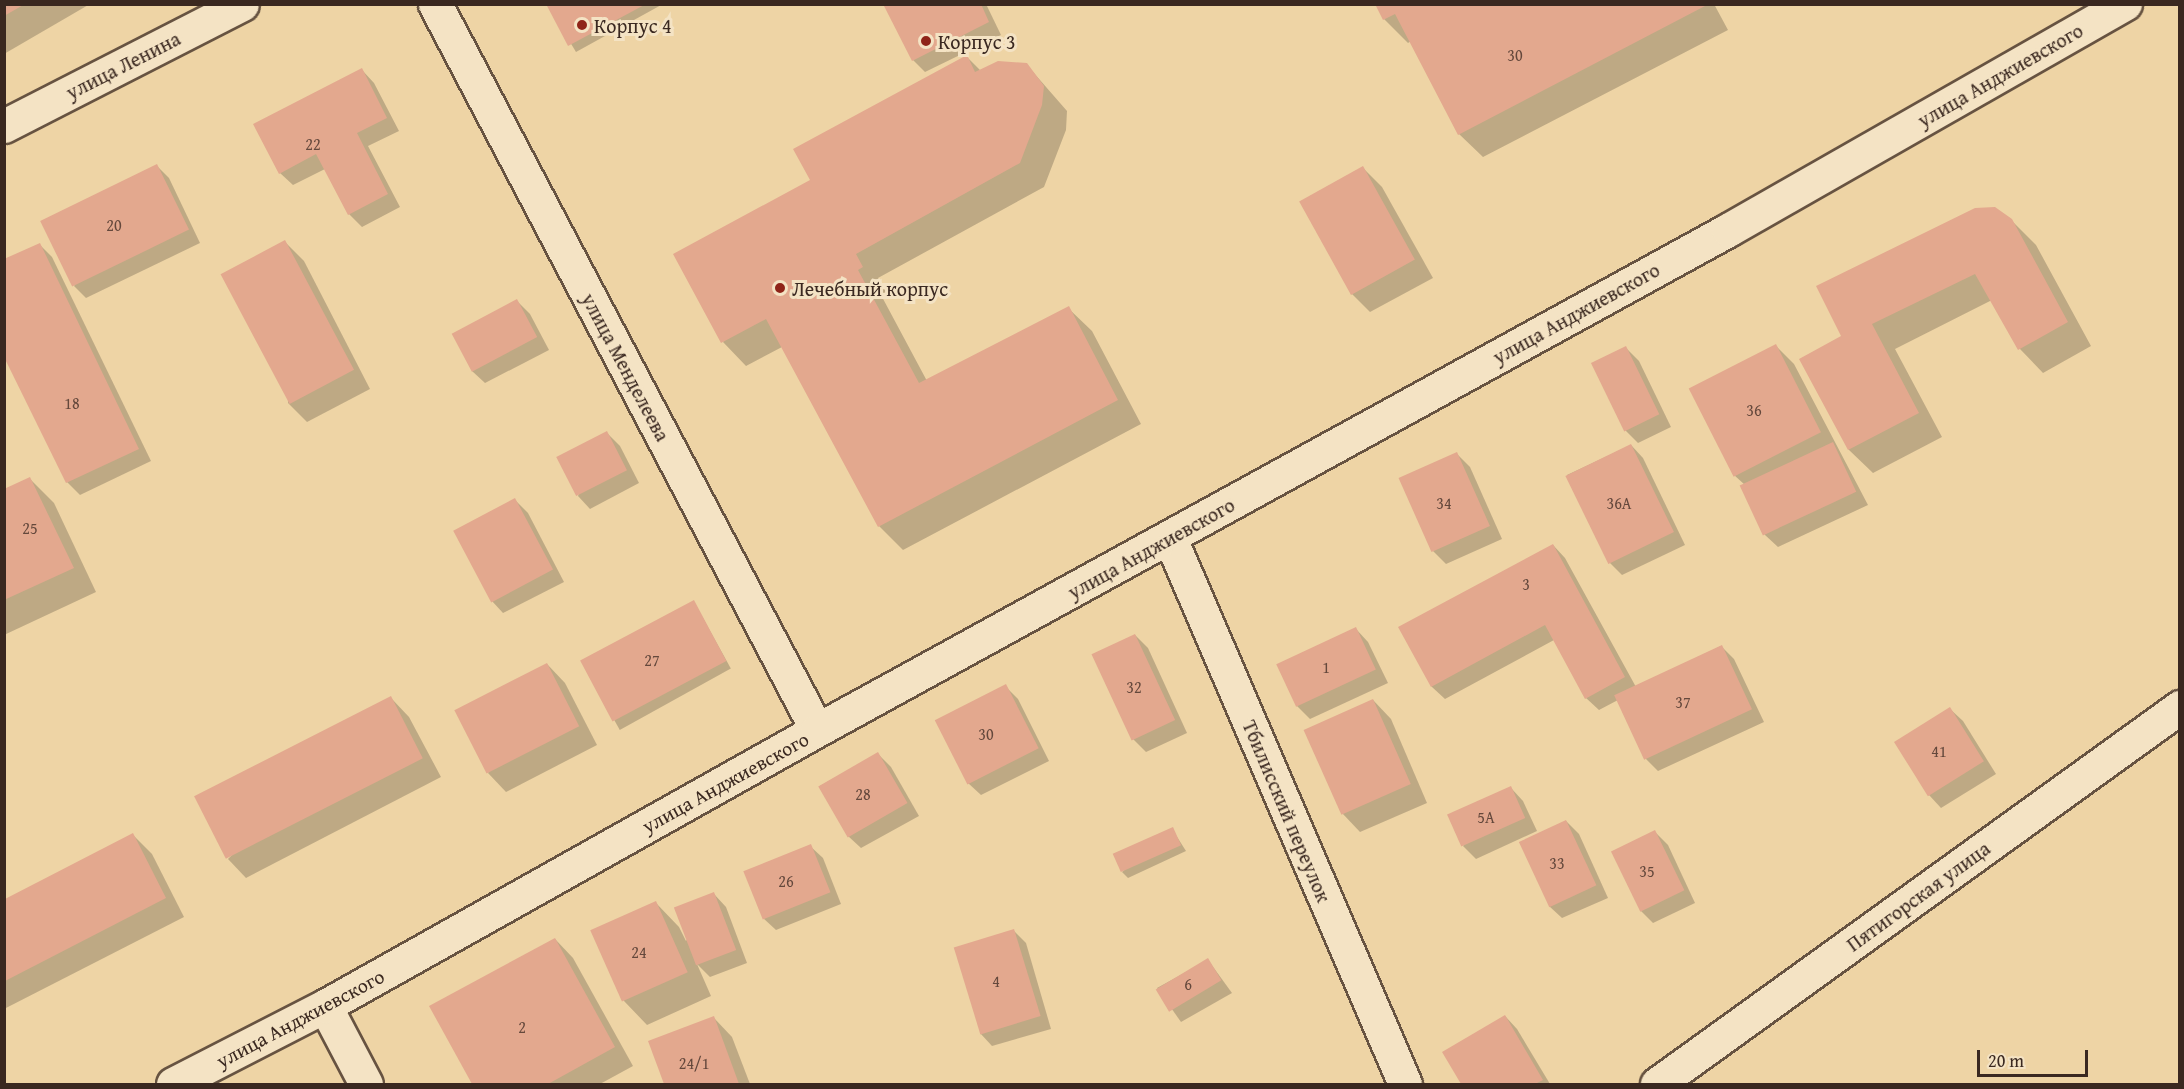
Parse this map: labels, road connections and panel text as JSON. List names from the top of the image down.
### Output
{
  "streets": {
    "street": [
      "улица Ленина",
      "улица Анджиевского",
      "улица Менделеева",
      "Тбилисский переулок",
      "Пятигорская улица"
    ]
  },
  "crossings": [
    ["улица Анджиевского", "улица Менделеева"],
    ["улица Анджиевского", "Тбилисский переулок"]
  ],
  "places": ["Корпус 4", "Корпус 3", "Лечебный корпус"],
  "house_numbers": [
    "30",
    "22",
    "20",
    "18",
    "36",
    "34",
    "36А",
    "25",
    "3",
    "27",
    "1",
    "32",
    "37",
    "30",
    "41",
    "28",
    "5А",
    "33",
    "35",
    "26",
    "24",
    "4",
    "6",
    "2",
    "24/1"
  ],
  "scale_bar": "20 m"
}
